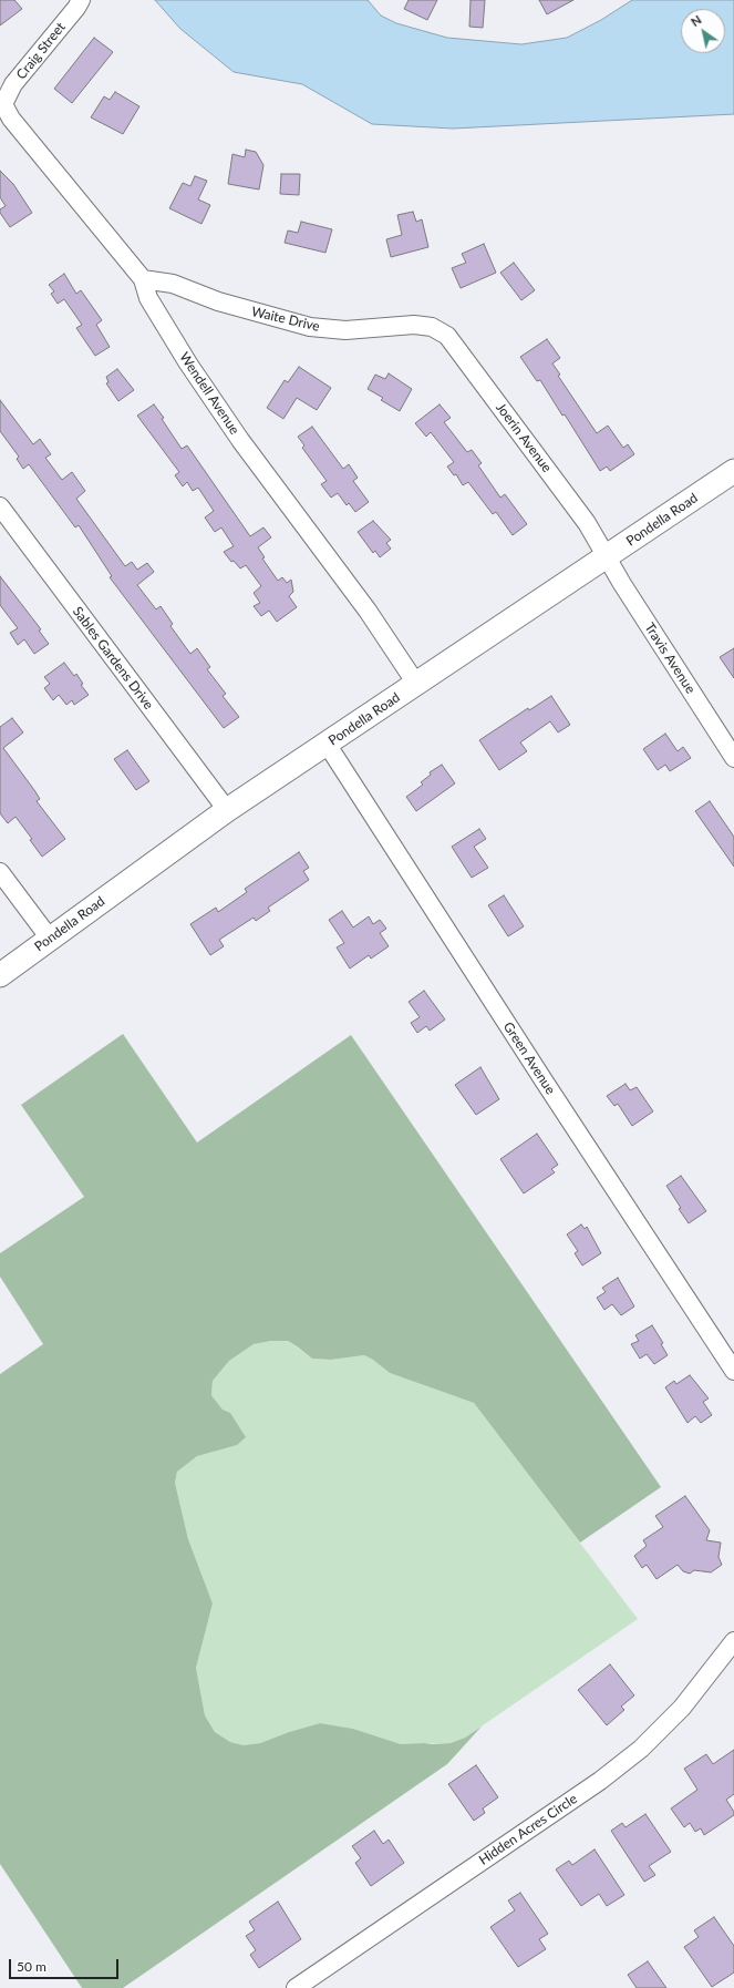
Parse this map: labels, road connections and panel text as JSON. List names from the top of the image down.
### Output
{
  "streets": {
    "main road": ["Pondella Road"],
    "street": [
      "Craig Street",
      "Waite Drive",
      "Wendell Avenue",
      "Joerin Avenue",
      "Sables Gardens Drive",
      "Travis Avenue",
      "Green Avenue",
      "Hidden Acres Circle"
    ]
  },
  "crossings": [
    ["Craig Street", "Wendell Avenue"],
    ["Waite Drive", "Wendell Avenue"],
    ["Waite Drive", "Joerin Avenue"],
    ["Wendell Avenue", "Pondella Road"],
    ["Joerin Avenue", "Pondella Road"],
    ["Joerin Avenue", "Travis Avenue"],
    ["Pondella Road", "Sables Gardens Drive"],
    ["Pondella Road", "Travis Avenue"],
    ["Pondella Road", "Green Avenue"]
  ],
  "scale_bar": "50 m",
  "north": "top left"
}
